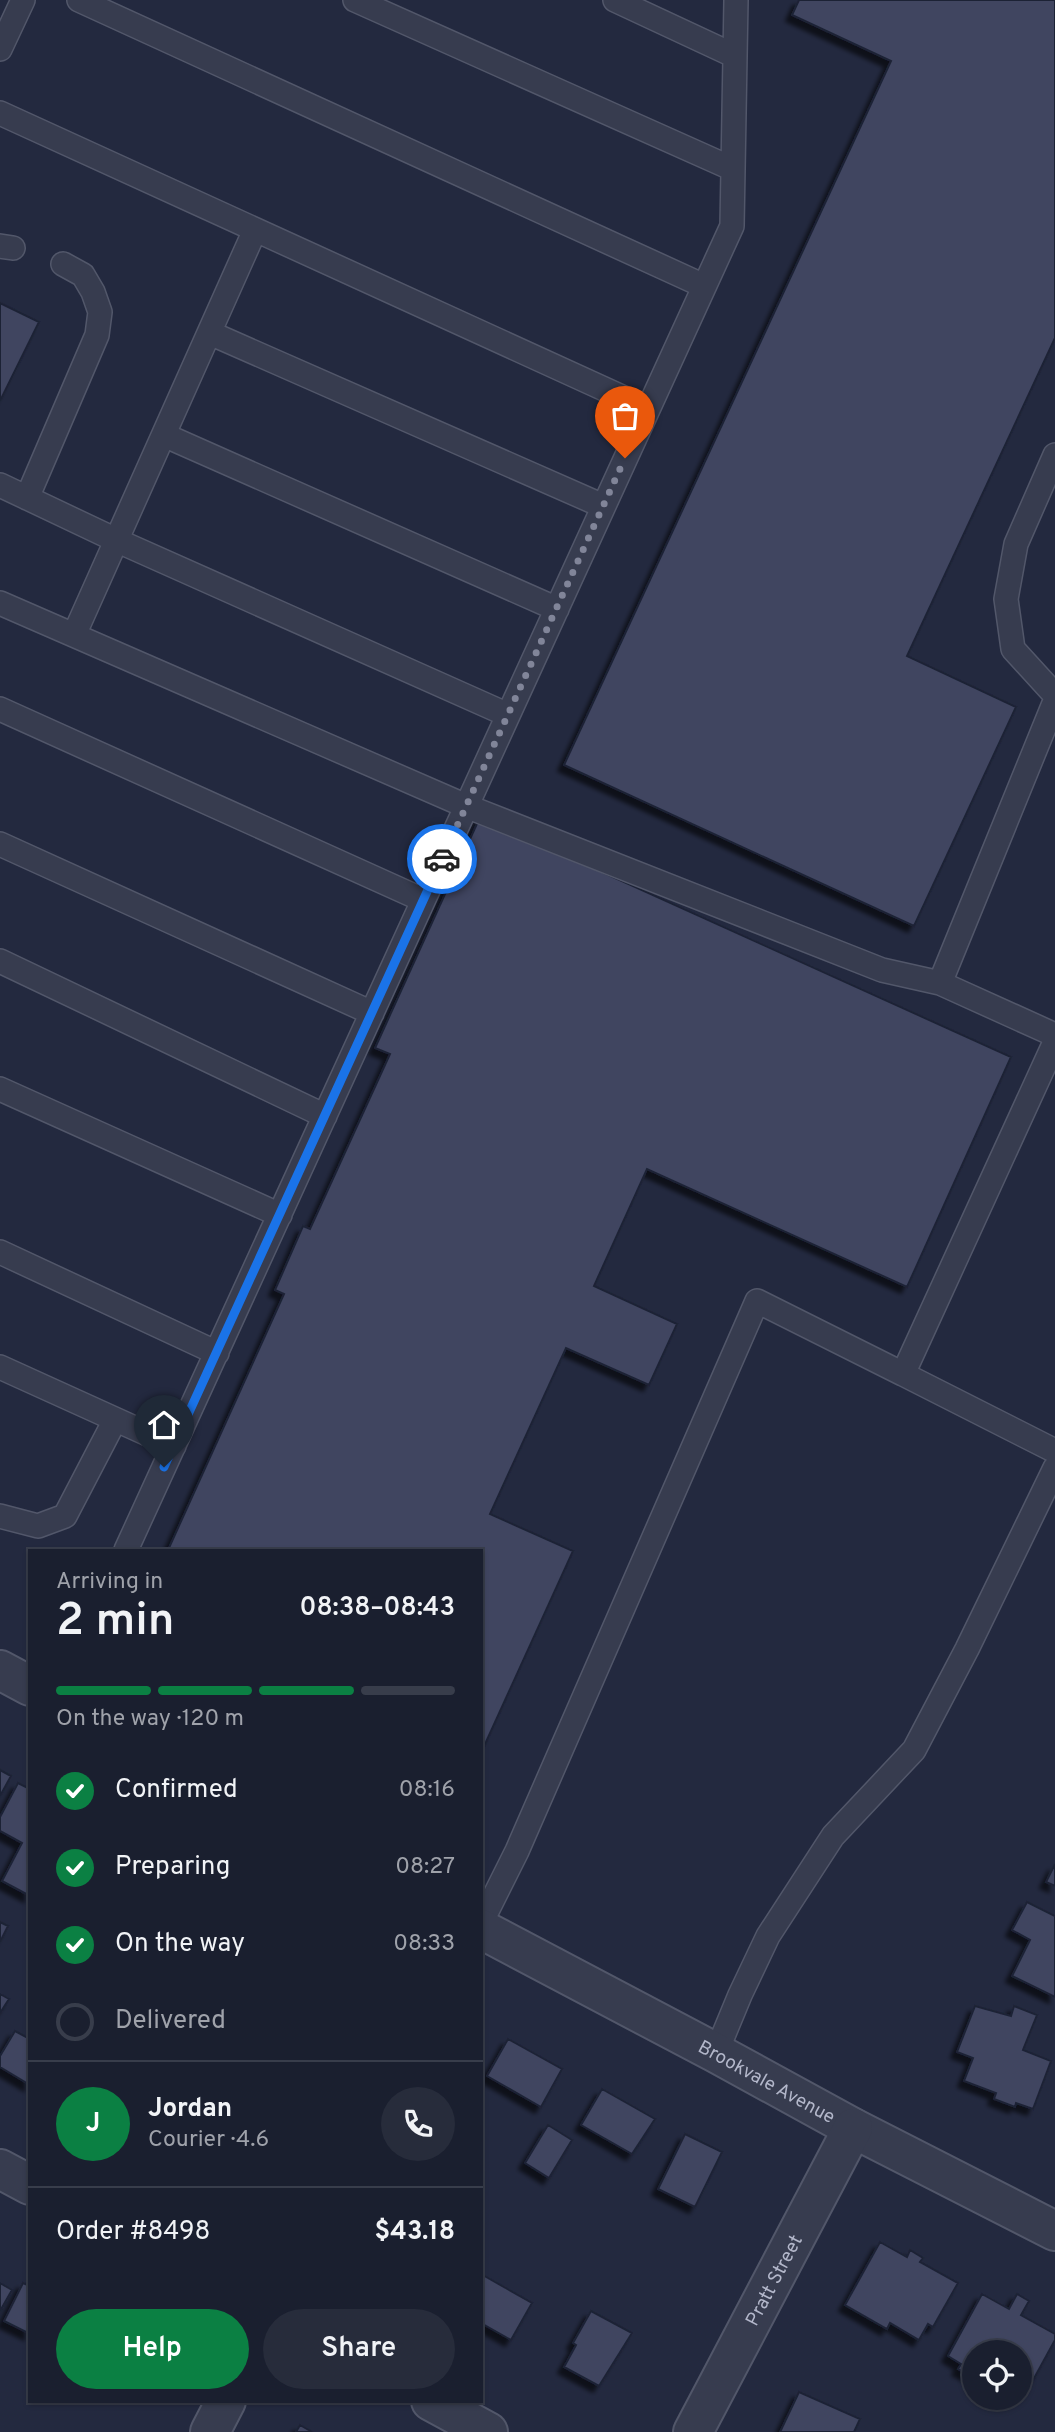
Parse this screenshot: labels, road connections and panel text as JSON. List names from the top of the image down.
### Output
{
  "streets": {
    "street": ["Brookvale Avenue", "Pratt Street"]
  },
  "crossings": [
    ["Brookvale Avenue", "Pratt Street"]
  ],
  "page": {
    "heading": ["2 min", "Arriving in", "08:38–08:43"],
    "panel": [
      "Jordan",
      "Courier · 4.6",
      "Order #8498",
      "$43.18"
    ],
    "bar": "On the way · 120 m",
    "list": [
      ["Confirmed", "08:16"],
      ["Preparing", "08:27"],
      ["On the way", "08:33"],
      "Delivered"
    ],
    "round": "J",
    "buttons": ["Help", "Share"]
  }
}
